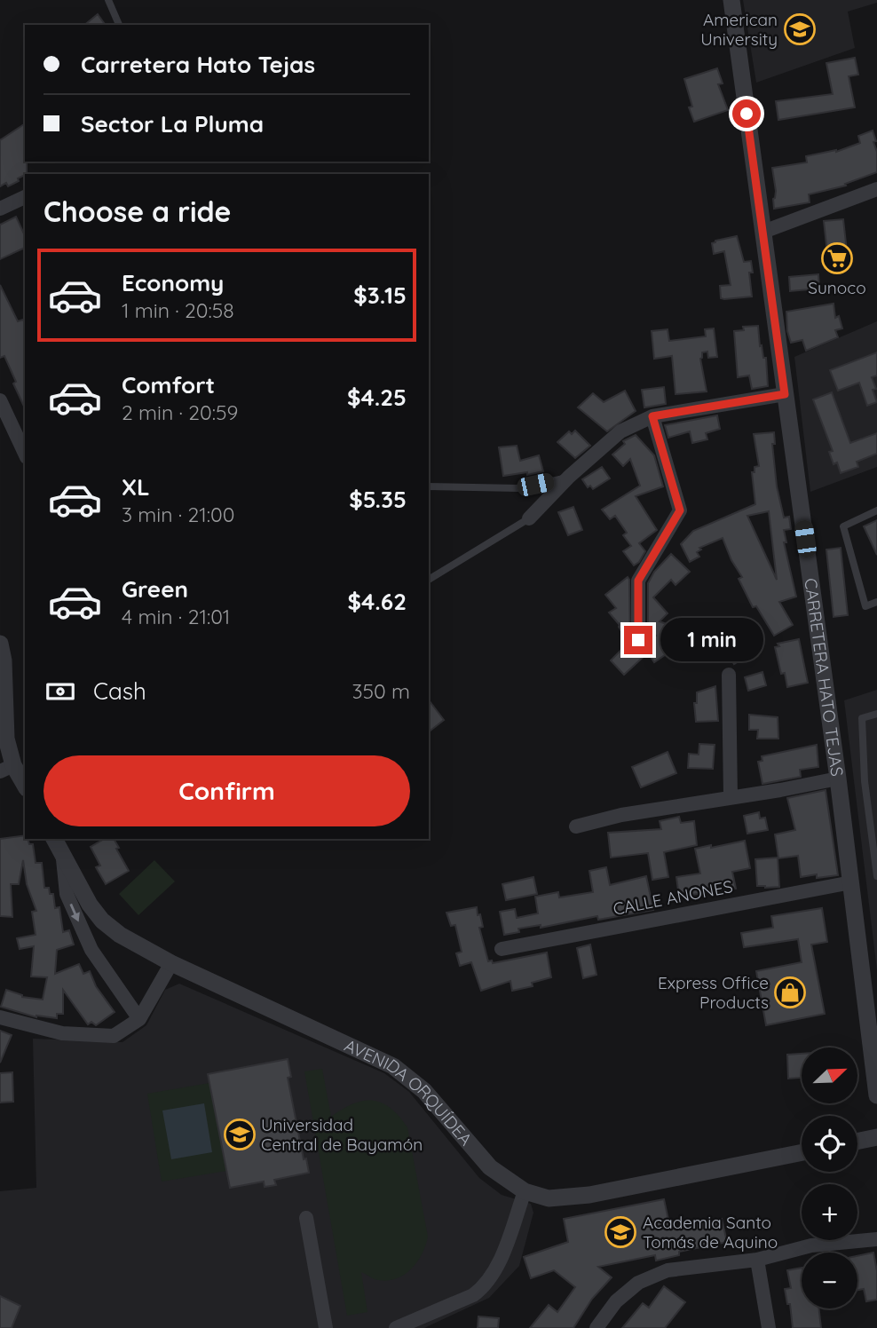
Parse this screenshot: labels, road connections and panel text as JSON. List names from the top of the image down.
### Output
{
  "streets": {
    "street": ["CARRETERA HATO TEJAS", "CALLE ANONES", "AVENIDA ORQUÍDEA"]
  },
  "crossings": [
    ["CARRETERA HATO TEJAS", "CALLE ANONES"]
  ],
  "places": {
    "school or university": ["American University", "Universidad Central de Bayamón", "Academia Santo Tomás de Aquino"],
    "supermarket": ["Sunoco"],
    "shop": ["Express Office Products"]
  },
  "north": "top right",
  "page": {
    "banner": ["Carretera Hato Tejas", "Sector La Pluma"],
    "heading": "Choose a ride",
    "list": [
      {
        "name": "Economy",
        "note": "1 min · 20:58",
        "value": "$3.15"
      },
      {
        "name": "Comfort",
        "note": "2 min · 20:59",
        "value": "$4.25"
      },
      {
        "name": "XL",
        "note": "3 min · 21:00",
        "value": "$5.35"
      },
      {
        "name": "Green",
        "note": "4 min · 21:01",
        "value": "$4.62"
      }
    ],
    "bubble": "1 min",
    "pay": ["Cash", "350 m"],
    "buttons": "Confirm",
    "map_buttons": ["+", "−"]
  }
}
